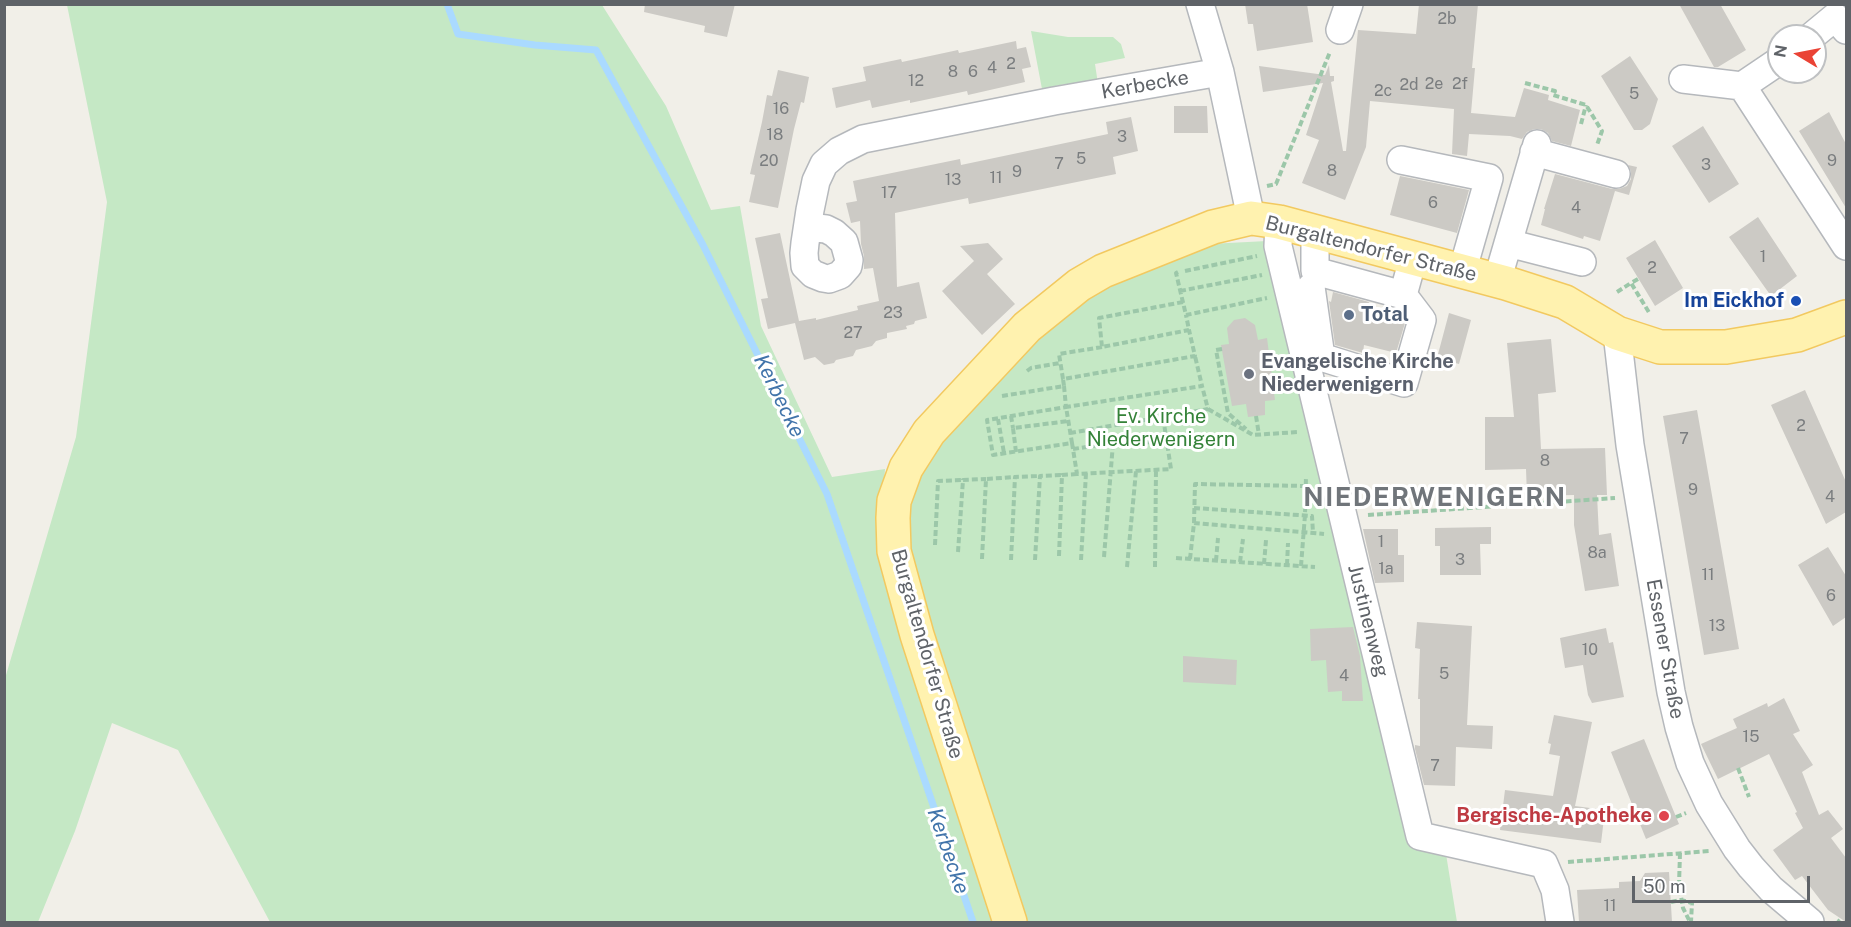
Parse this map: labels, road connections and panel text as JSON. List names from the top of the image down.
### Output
{
  "streets": {
    "main road": ["Burgaltendorfer Straße"],
    "street": ["Kerbecke", "Justinenweg", "Essener Straße"]
  },
  "crossings": [
    ["Kerbecke", "Justinenweg"],
    ["Burgaltendorfer Straße", "Justinenweg"],
    ["Burgaltendorfer Straße", "Essener Straße"]
  ],
  "districts": ["NIEDERWENIGERN"],
  "water": ["Kerbecke"],
  "parks": ["Ev. Kirche Niederwenigern"],
  "places": [
    "Im Eickhof",
    "Total",
    "Evangelische Kirche Niederwenigern",
    "Bergische-Apotheke"
  ],
  "house_numbers": [
    "2b",
    "2",
    "4",
    "8",
    "6",
    "12",
    "2e",
    "2f",
    "2d",
    "2c",
    "5",
    "16",
    "18",
    "3",
    "5",
    "20",
    "9",
    "7",
    "3",
    "8",
    "9",
    "11",
    "13",
    "17",
    "6",
    "4",
    "1",
    "2",
    "23",
    "27",
    "2",
    "7",
    "8",
    "9",
    "4",
    "1",
    "8a",
    "3",
    "1a",
    "11",
    "6",
    "13",
    "10",
    "5",
    "4",
    "15",
    "7",
    "11"
  ],
  "scale_bar": "50 m",
  "north": "left"
}
